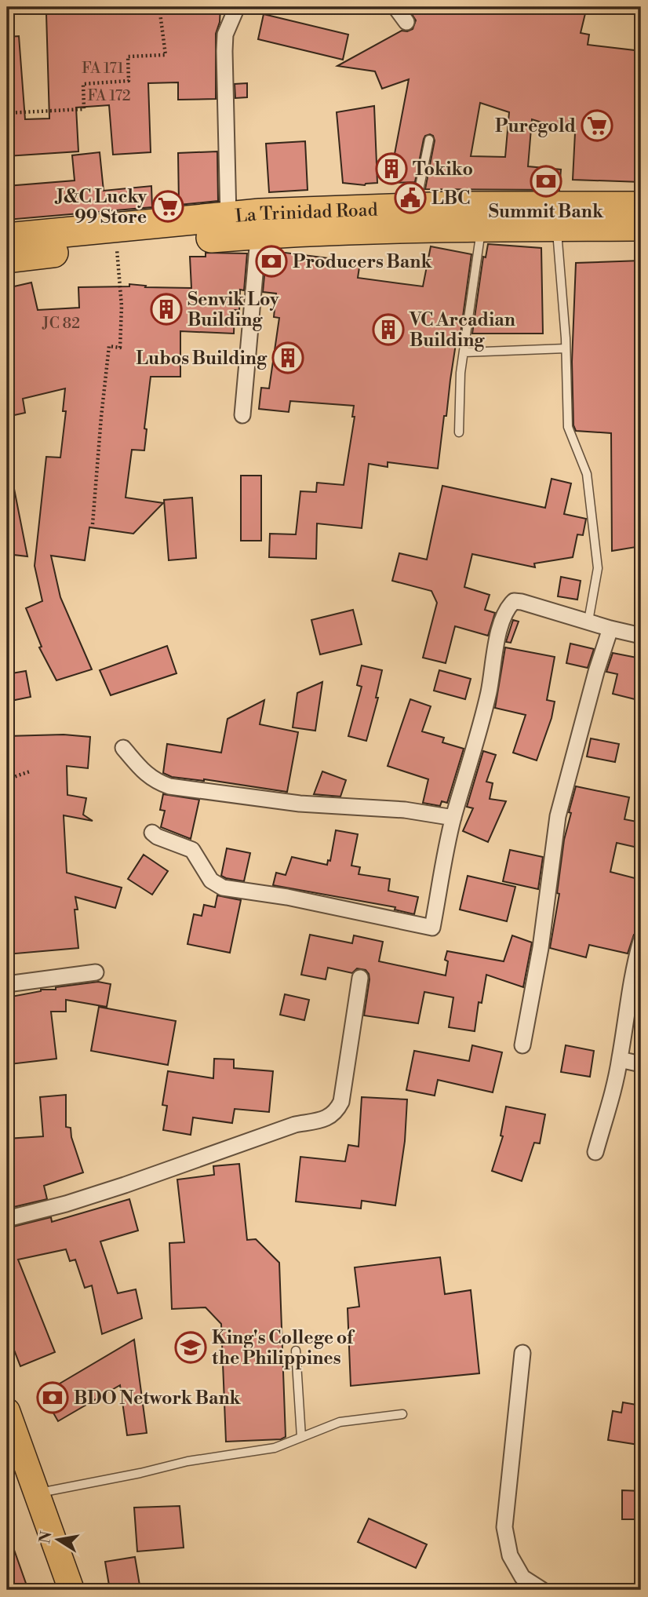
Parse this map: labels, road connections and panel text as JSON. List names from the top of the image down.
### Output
{
  "streets": {
    "highway": ["La Trinidad Road"]
  },
  "places": {
    "supermarket": ["Puregold", "J&C Lucky 99 Store"],
    "building": [
      "Tokiko",
      "Senvik Loy Building",
      "VC Arcadian Building",
      "Lubos Building"
    ],
    "bank": ["Summit Bank", "Producers Bank", "BDO Network Bank"],
    "public building": ["LBC"],
    "school or university": ["King's College of the Philippines"]
  },
  "house_numbers": ["FA 171", "FA 172", "JC 82"],
  "north": "left"
}
